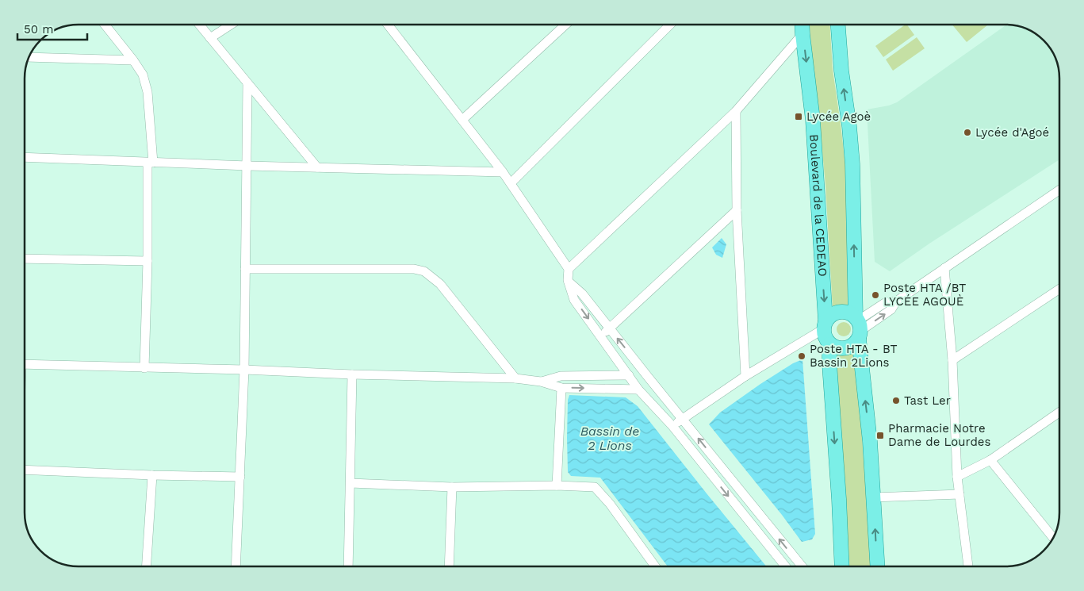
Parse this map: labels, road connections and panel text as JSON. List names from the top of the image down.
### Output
{
  "streets": {
    "main road": ["Boulevard de la CEDEAO"]
  },
  "water": ["Bassin de 2 Lions"],
  "places": {
    "transit": ["Lycée Agoè", "Pharmacie Notre Dame de Lourdes"],
    "other": [
      "Lycée d'Agoé",
      "Poste HTA /BT LYCÉE AGOUÈ",
      "Poste HTA - BT Bassin 2Lions",
      "Tast Ler"
    ]
  },
  "scale_bar": "50 m"
}
